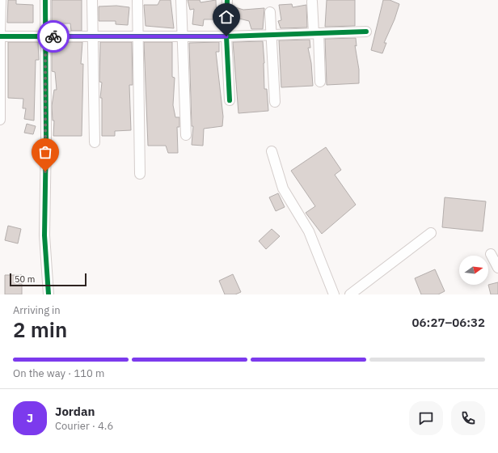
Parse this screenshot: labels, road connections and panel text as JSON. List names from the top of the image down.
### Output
{
  "scale_bar": "50 m",
  "north": "right",
  "page": {
    "scale": "50 m",
    "heading": ["2 min", "Arriving in", "06:27–06:32"],
    "panel": ["Jordan", "Courier · 4.6"],
    "bar": "On the way · 110 m",
    "round": "J"
  }
}
